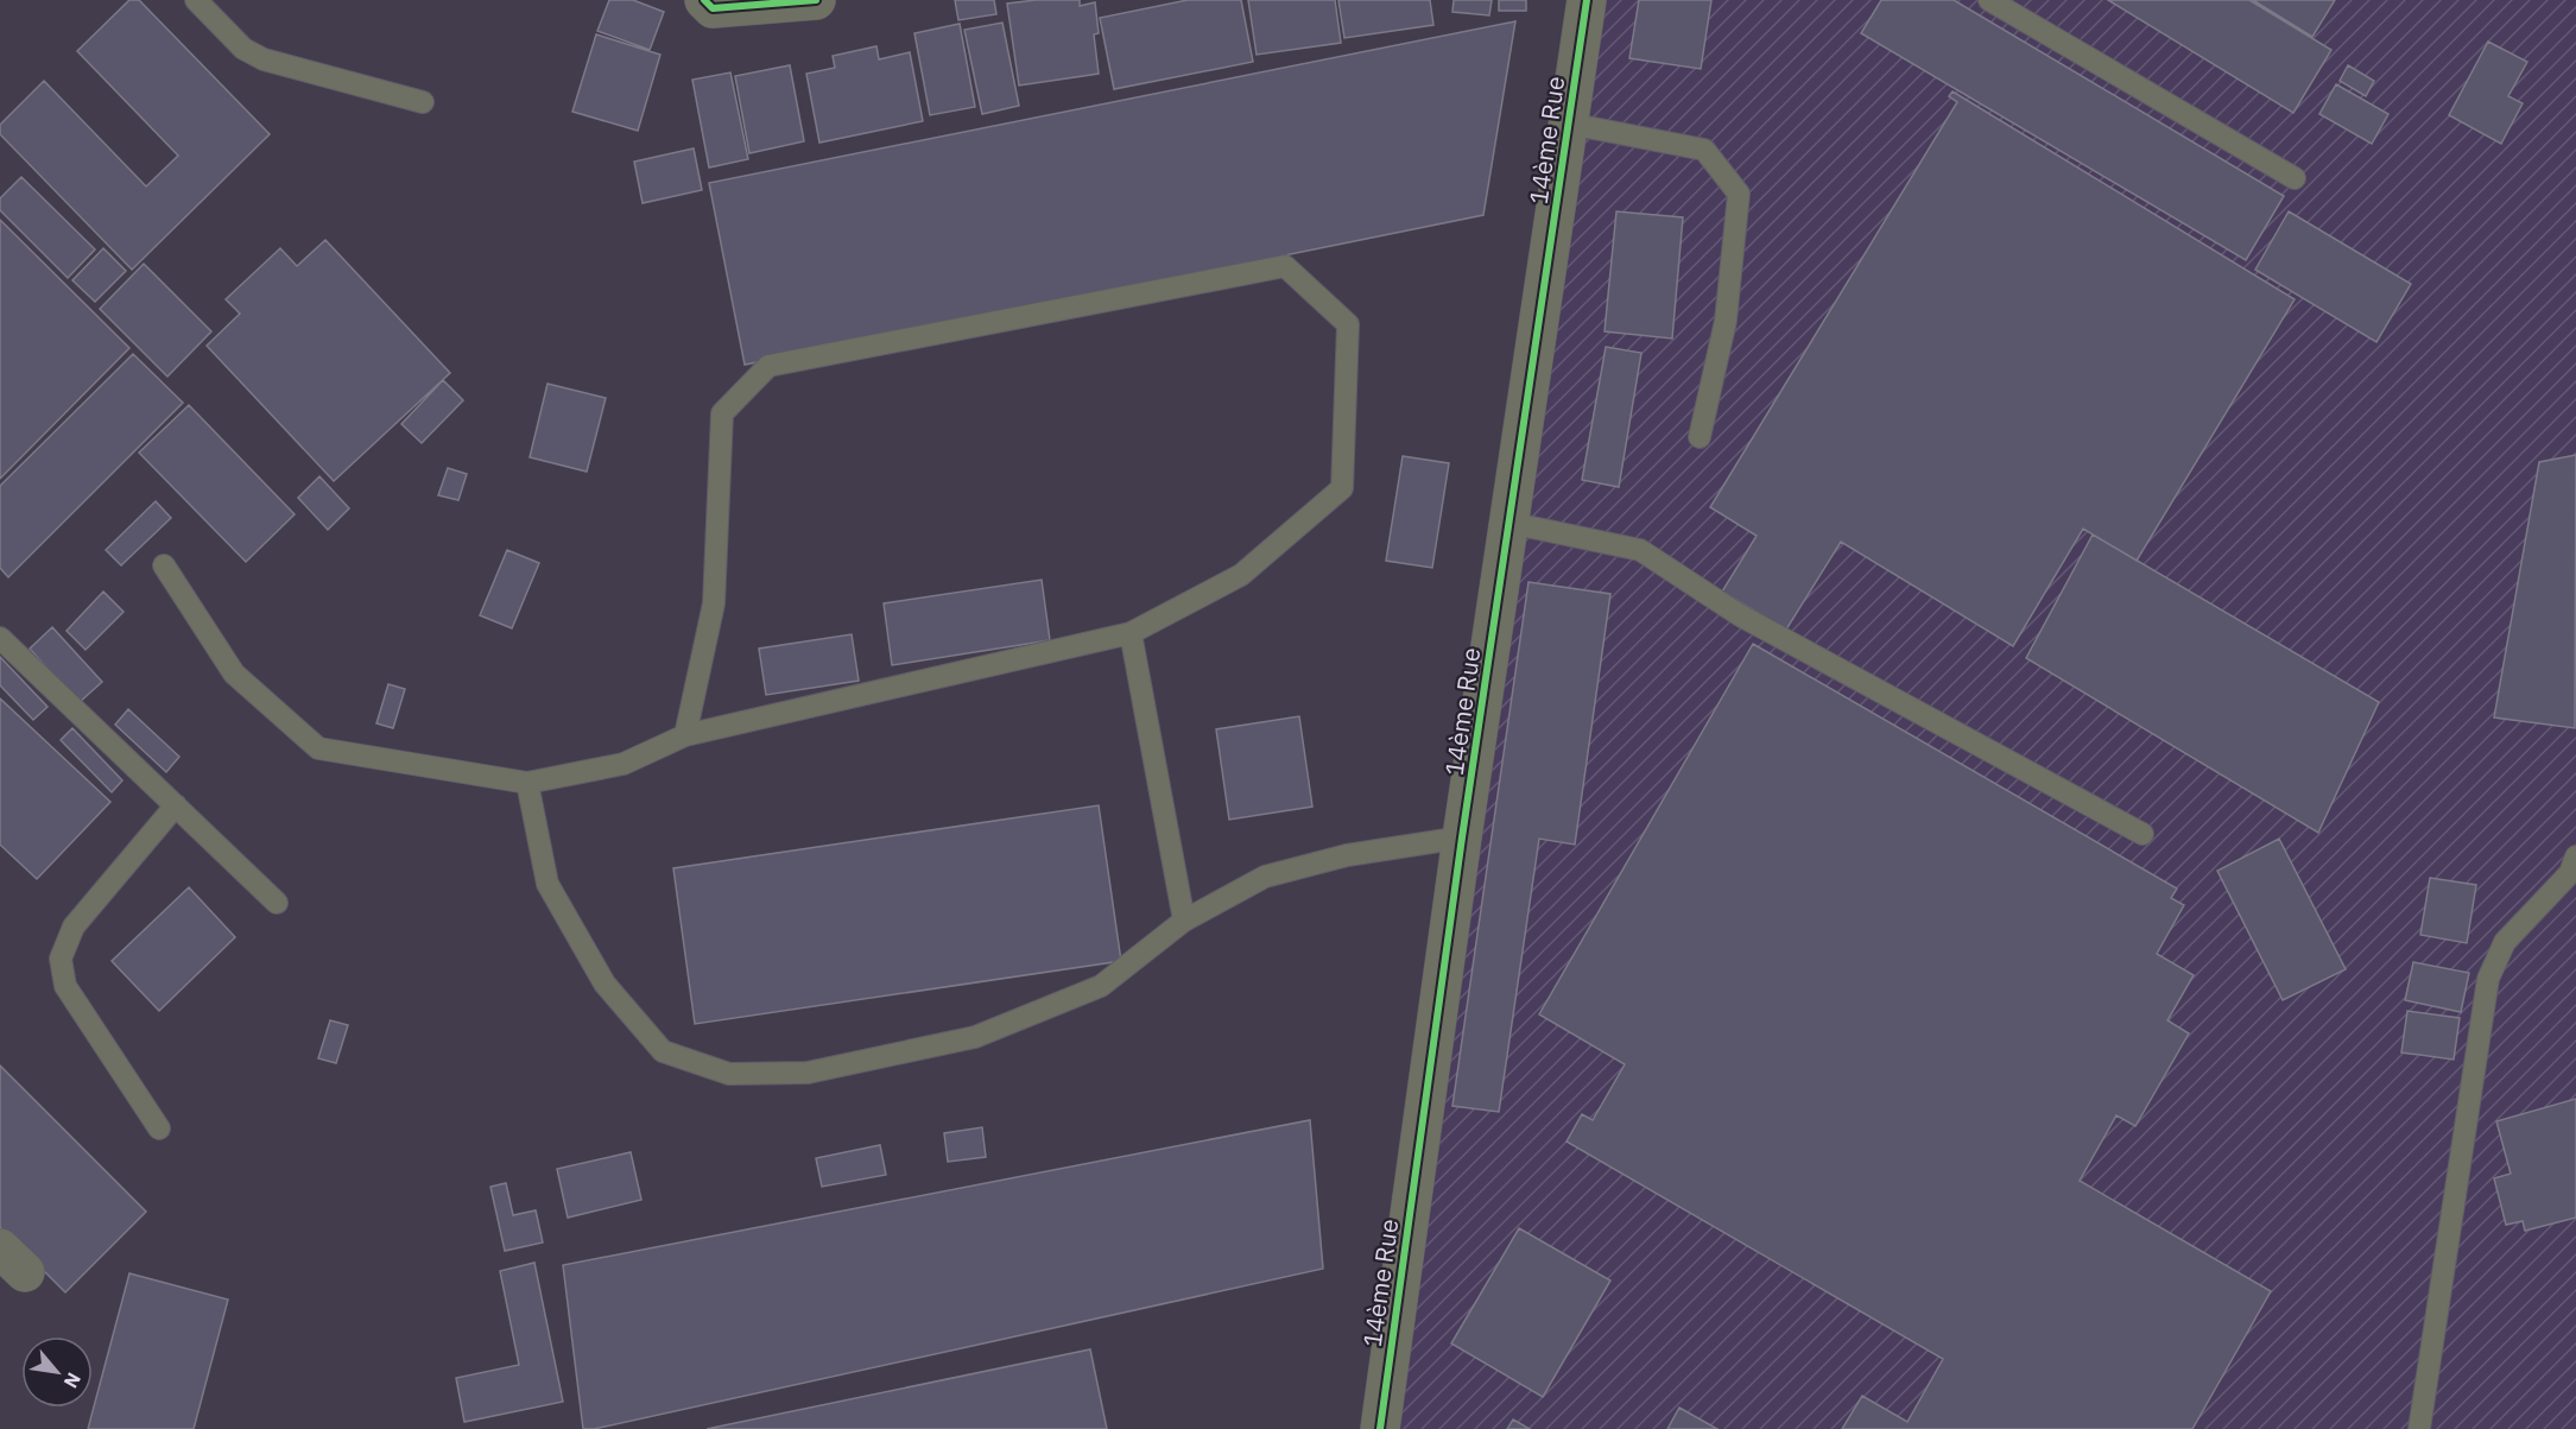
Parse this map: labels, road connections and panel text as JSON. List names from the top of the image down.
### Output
{
  "streets": {
    "street": ["14ème Rue"]
  },
  "north": "bottom right"
}
